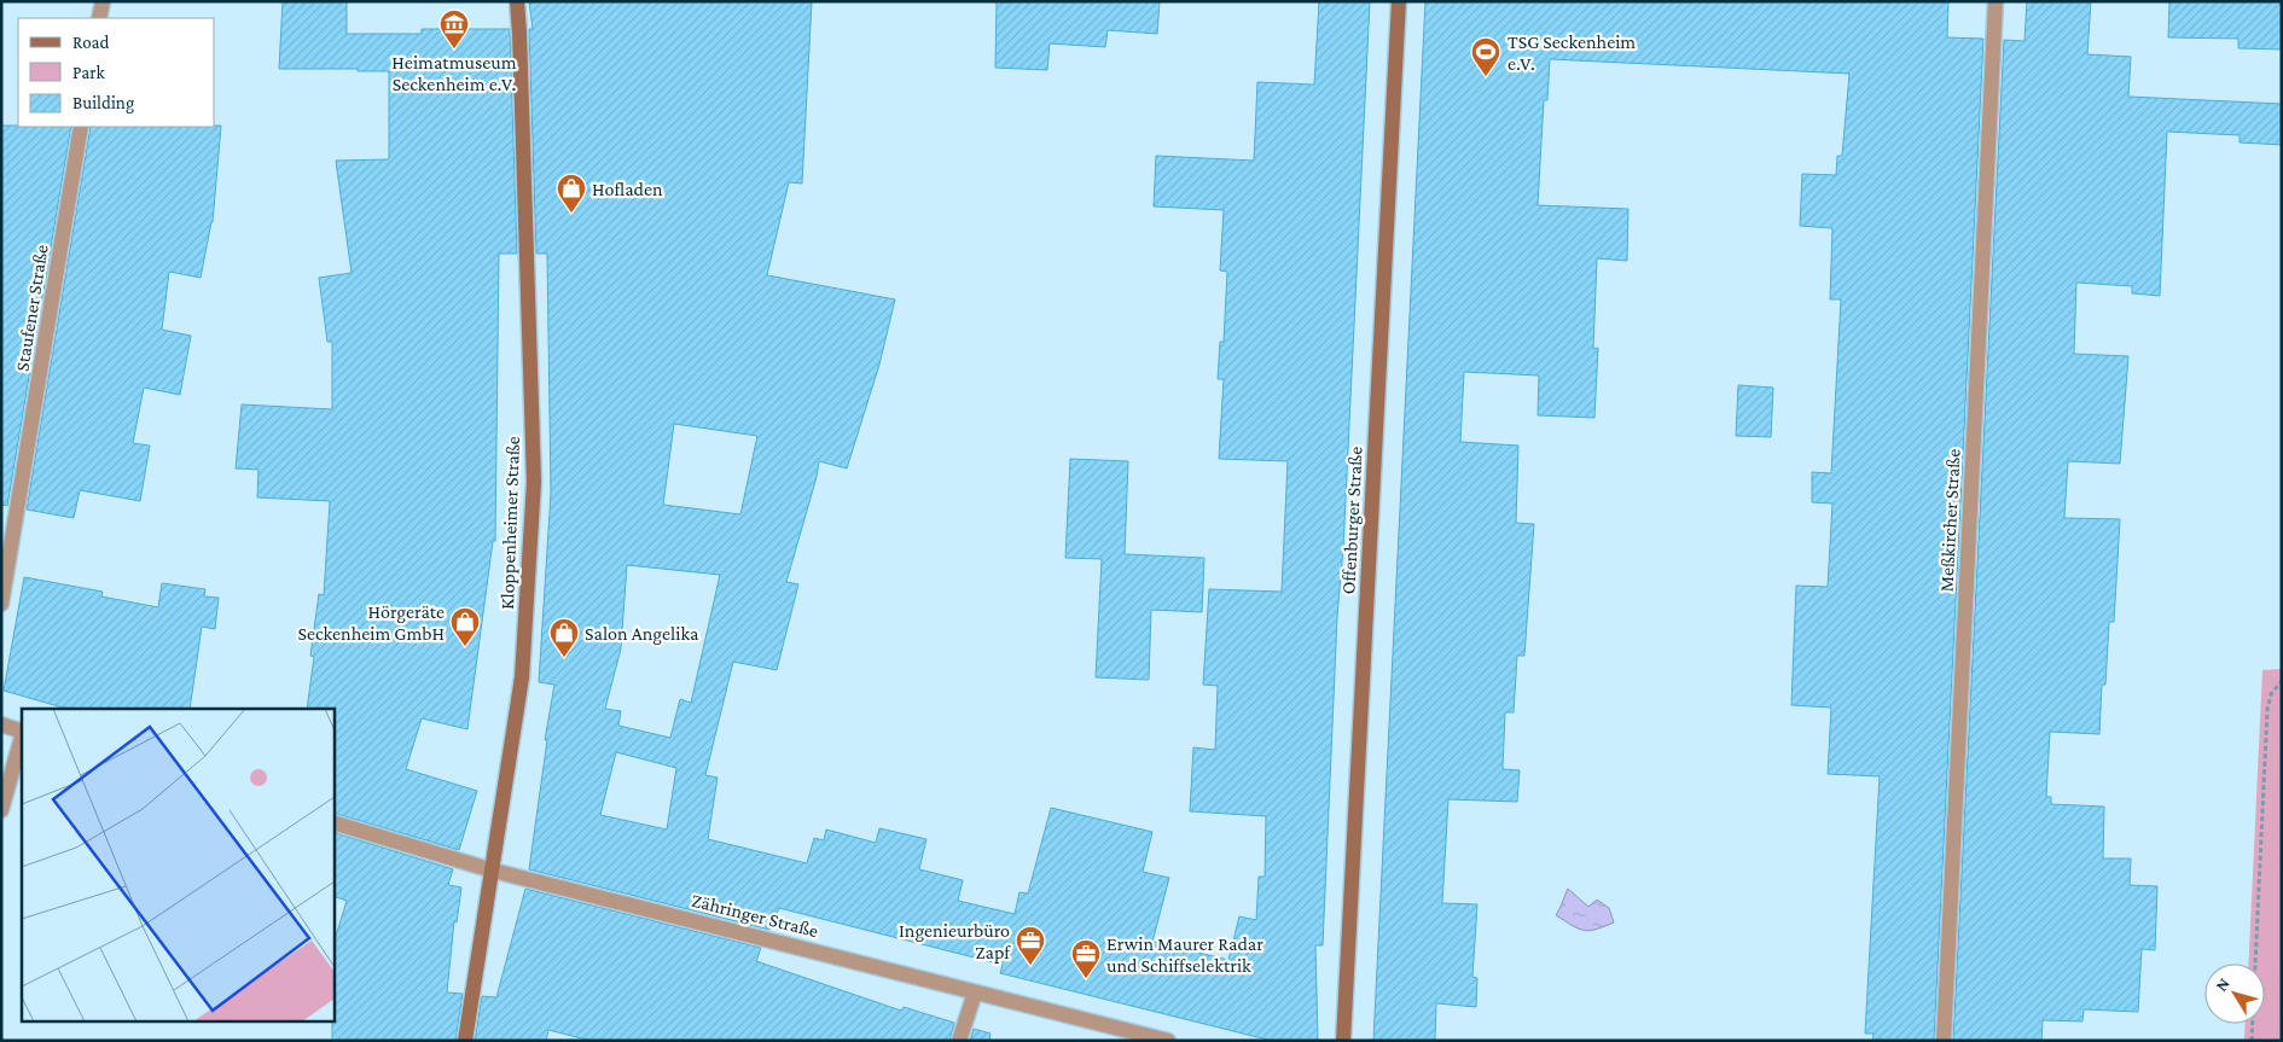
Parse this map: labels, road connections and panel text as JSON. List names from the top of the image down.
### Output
{
  "streets": {
    "street": [
      "Staufener Straße",
      "Offenburger Straße",
      "Meßkircher Straße",
      "Kloppenheimer Straße",
      "Zähringer Straße"
    ]
  },
  "crossings": [
    ["Kloppenheimer Straße", "Zähringer Straße"]
  ],
  "places": {
    "museum": ["Heimatmuseum Seckenheim e.V."],
    "sports": ["TSG Seckenheim e.V."],
    "shop": ["Hofladen", "Hörgeräte Seckenheim GmbH", "Salon Angelika"],
    "office": ["Ingenieurbüro Zapf", "Erwin Maurer Radar und Schiffselektrik"]
  },
  "legend": ["Road", "Park", "Building"],
  "north": "top left"
}
